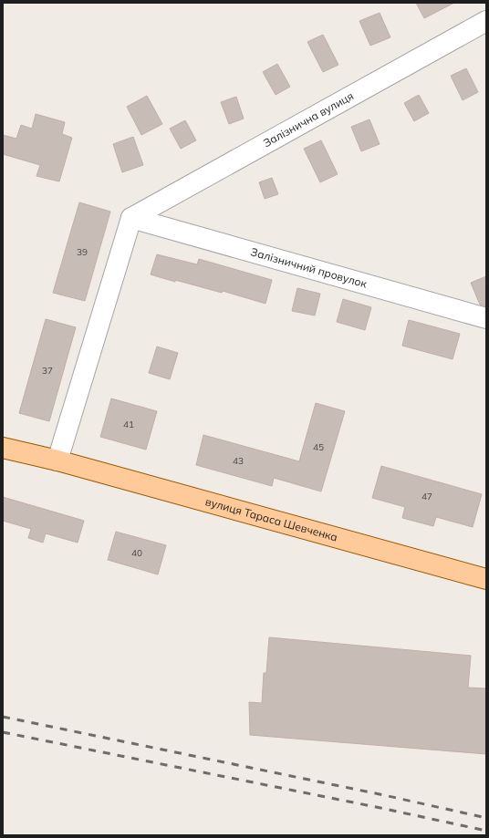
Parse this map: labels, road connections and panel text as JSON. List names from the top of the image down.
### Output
{
  "streets": {
    "main road": ["вулиця Тараса Шевченка"],
    "street": ["Залізнична вулиця", "Залізничний провулок"]
  },
  "crossings": [
    ["Залізнична вулиця", "Залізничний провулок"]
  ],
  "house_numbers": [
    "39",
    "37",
    "41",
    "45",
    "43",
    "47",
    "40"
  ]
}
